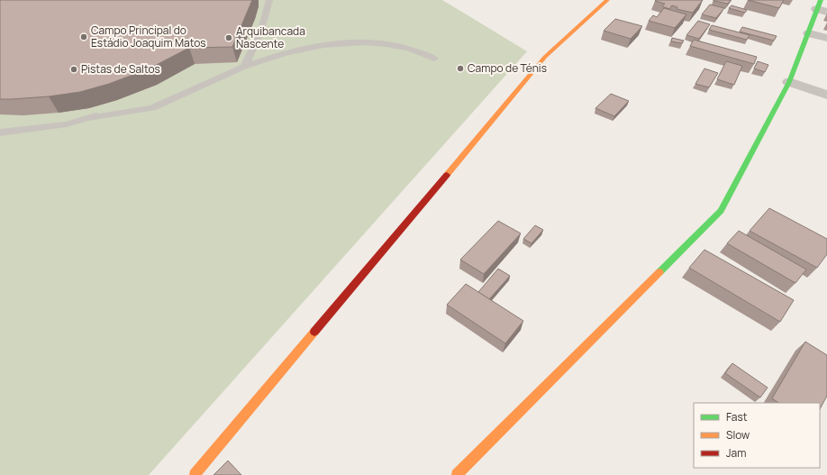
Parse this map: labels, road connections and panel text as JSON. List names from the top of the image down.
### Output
{
  "places": [
    "Campo Principal do Estádio Joaquim Matos",
    "Arquibancada Nascente",
    "Campo de Ténis",
    "Pistas de Saltos"
  ],
  "legend": ["Fast", "Slow", "Jam"]
}
